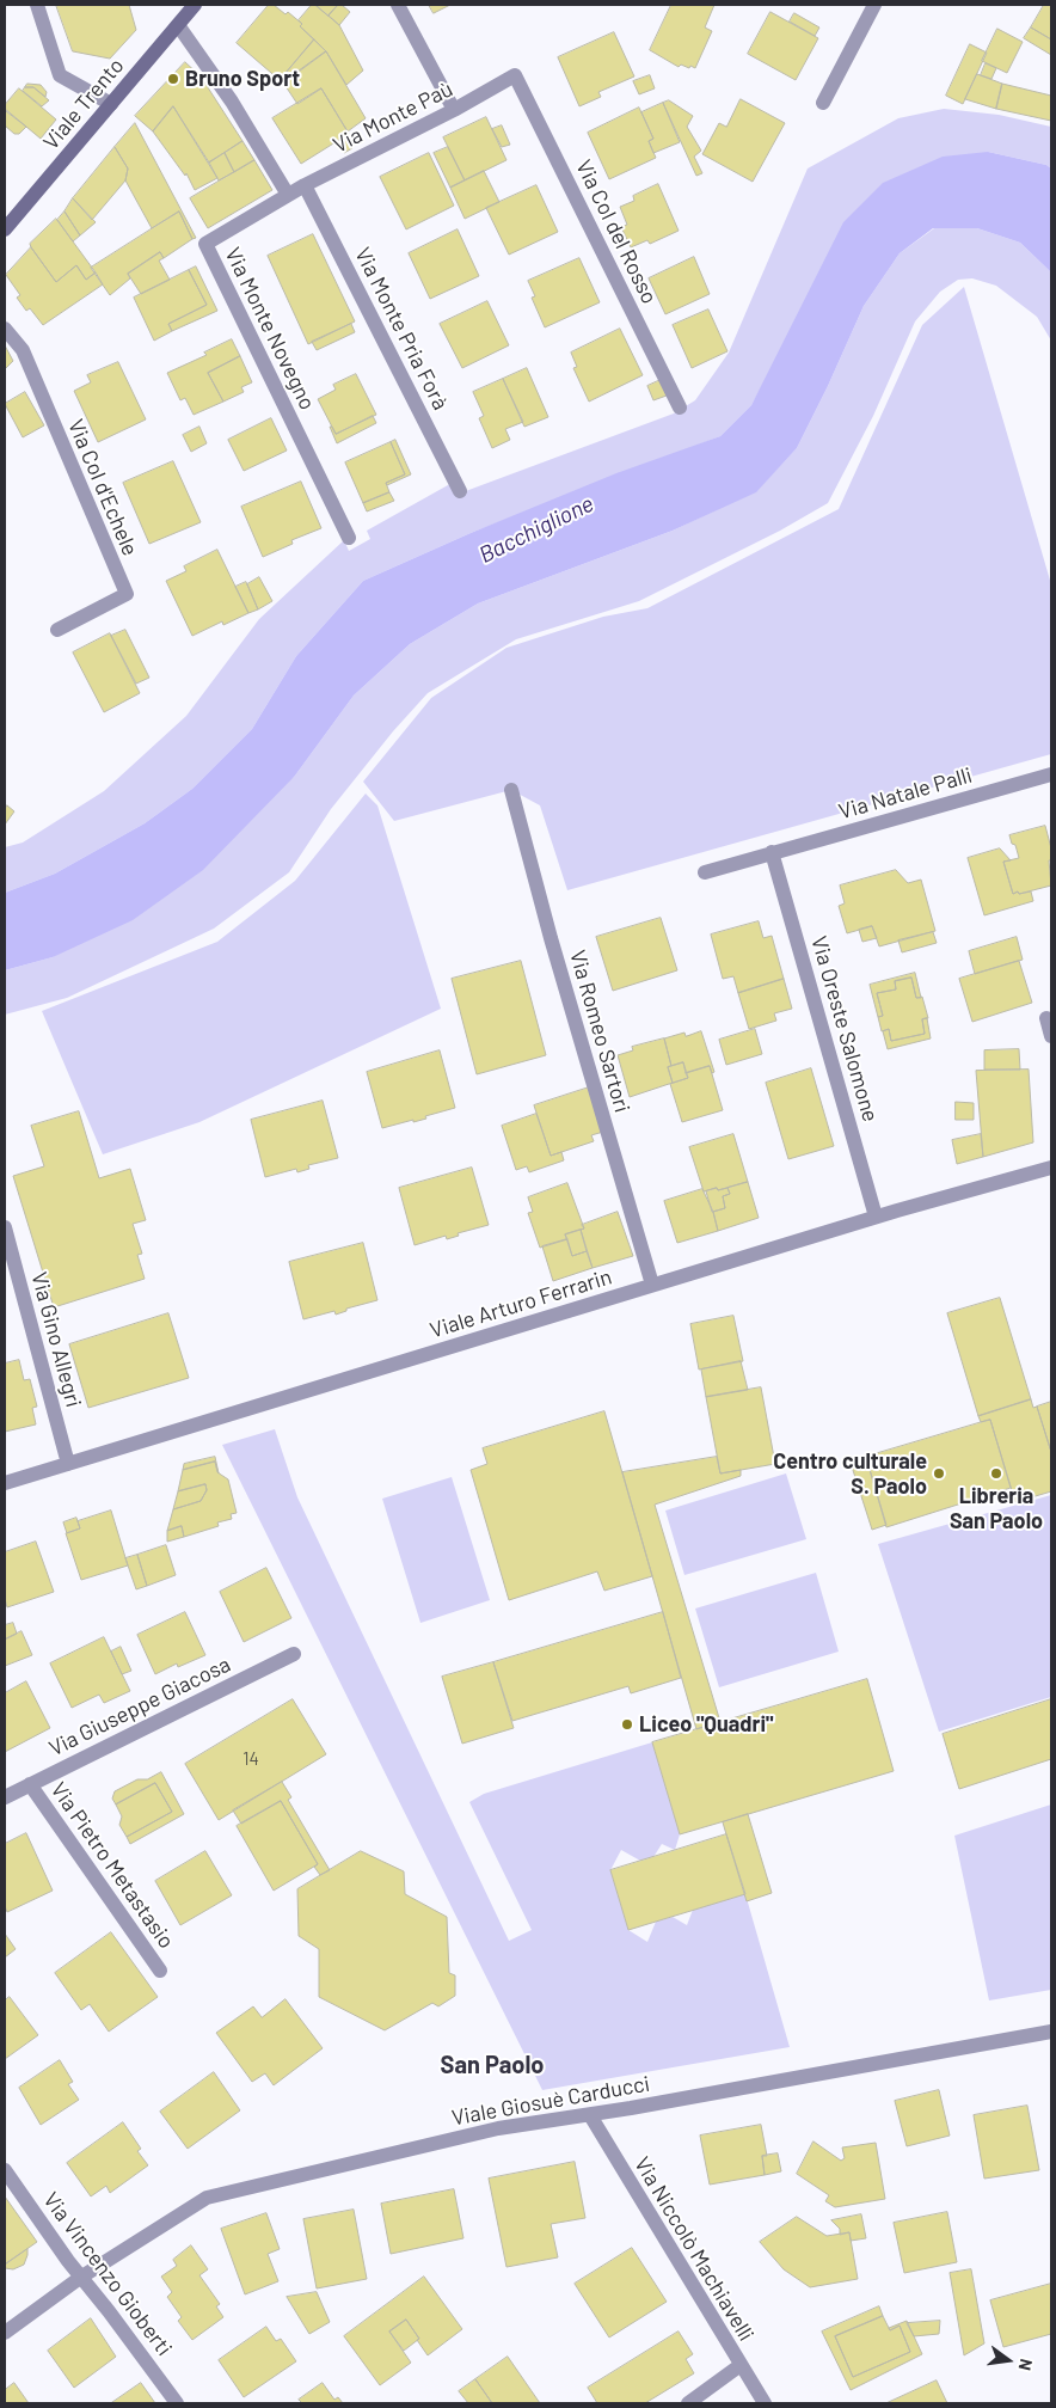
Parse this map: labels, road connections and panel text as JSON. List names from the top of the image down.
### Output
{
  "streets": {
    "main road": ["Viale Trento"],
    "street": [
      "Via Monte Paù",
      "Via Col del Rosso",
      "Via Monte Novegno",
      "Via Monte Pria Forà",
      "Via Col d'Echele",
      "Via Natale Palli",
      "Via Oreste Salomone",
      "Via Romeo Sartori",
      "Viale Arturo Ferrarin",
      "Via Gino Allegri",
      "Via Giuseppe Giacosa",
      "Via Pietro Metastasio",
      "Viale Giosuè Carducci",
      "Via Niccolò Machiavelli",
      "Via Vincenzo Gioberti"
    ]
  },
  "crossings": [
    ["Via Monte Paù", "Via Col del Rosso"],
    ["Via Monte Paù", "Via Monte Novegno"],
    ["Via Monte Paù", "Via Monte Pria Forà"],
    ["Via Natale Palli", "Via Oreste Salomone"],
    ["Via Oreste Salomone", "Viale Arturo Ferrarin"],
    ["Via Romeo Sartori", "Viale Arturo Ferrarin"],
    ["Viale Arturo Ferrarin", "Via Gino Allegri"],
    ["Via Giuseppe Giacosa", "Via Pietro Metastasio"],
    ["Viale Giosuè Carducci", "Via Niccolò Machiavelli"],
    ["Viale Giosuè Carducci", "Via Vincenzo Gioberti"]
  ],
  "districts": ["San Paolo"],
  "water": ["Bacchiglione"],
  "places": [
    "Bruno Sport",
    "Centro culturale S. Paolo",
    "Libreria San Paolo",
    "Liceo \"Quadri\""
  ],
  "house_numbers": ["14"],
  "north": "right"
}
